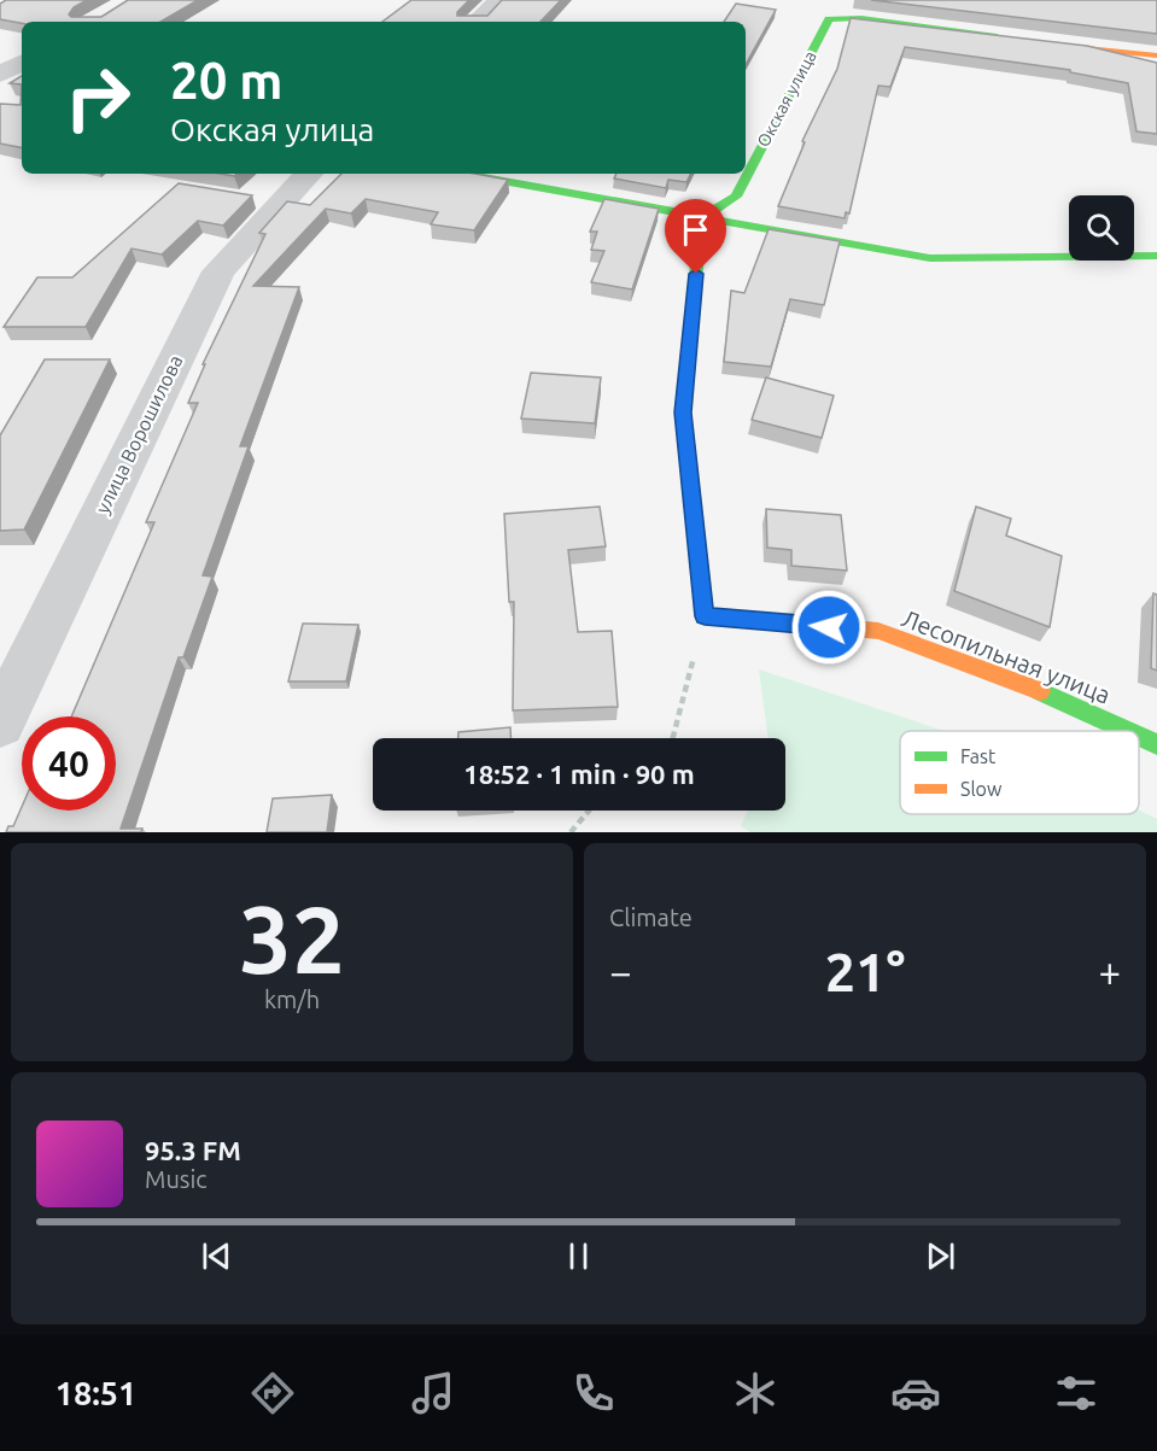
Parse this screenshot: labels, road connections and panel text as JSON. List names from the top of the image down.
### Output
{
  "streets": {
    "street": ["Окская улица", "улица Ворошилова", "Лесопильная улица"]
  },
  "legend": ["Fast", "Slow"],
  "page": {
    "turn": ["20 m", "Окская улица"],
    "limit": "40",
    "trip": "18:52 · 1 min · 90 m",
    "tile": [
      ["32", "km/h"],
      "Climate"
    ],
    "heat": ["−", "21°", "+"],
    "song": ["95.3 FM", "Music"],
    "tabs": "18:51"
  }
}
